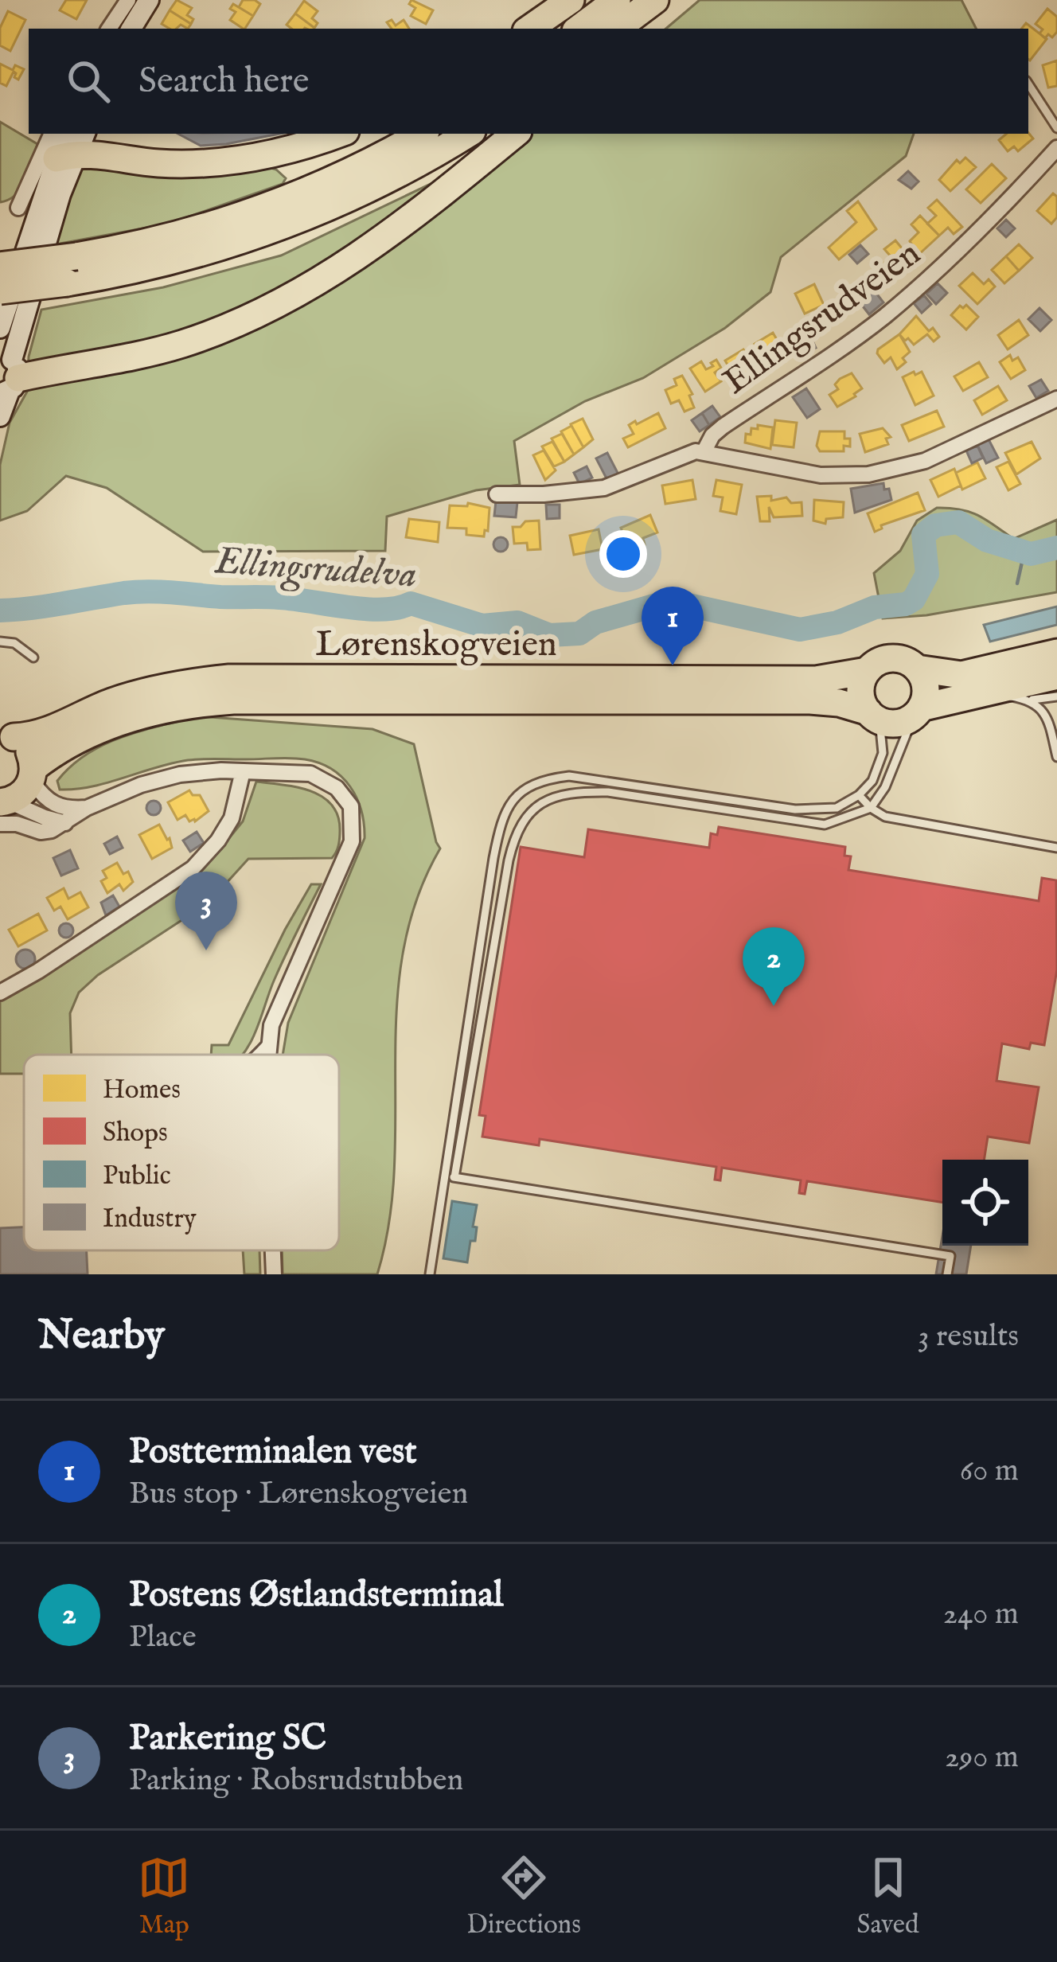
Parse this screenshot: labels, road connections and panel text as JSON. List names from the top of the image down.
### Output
{
  "streets": {
    "highway": ["Lørenskogveien"],
    "street": ["Ellingsrudveien"]
  },
  "water": ["Ellingsrudelva"],
  "legend": [
    "Homes",
    "Shops",
    "Public",
    "Industry"
  ],
  "page": {
    "search": "Search here",
    "pins": ["1", "3", "2"],
    "heading": ["Nearby", "3 results"],
    "list": [
      {
        "mark": "1",
        "name": "Postterminalen vest",
        "note": "Bus stop · Lørenskogveien",
        "value": "60 m"
      },
      {
        "mark": "2",
        "name": "Postens Østlandsterminal",
        "note": "Place",
        "value": "240 m"
      },
      {
        "mark": "3",
        "name": "Parkering SC",
        "note": "Parking · Robsrudstubben",
        "value": "290 m"
      }
    ],
    "nav": ["Map", "Directions", "Saved"]
  }
}
